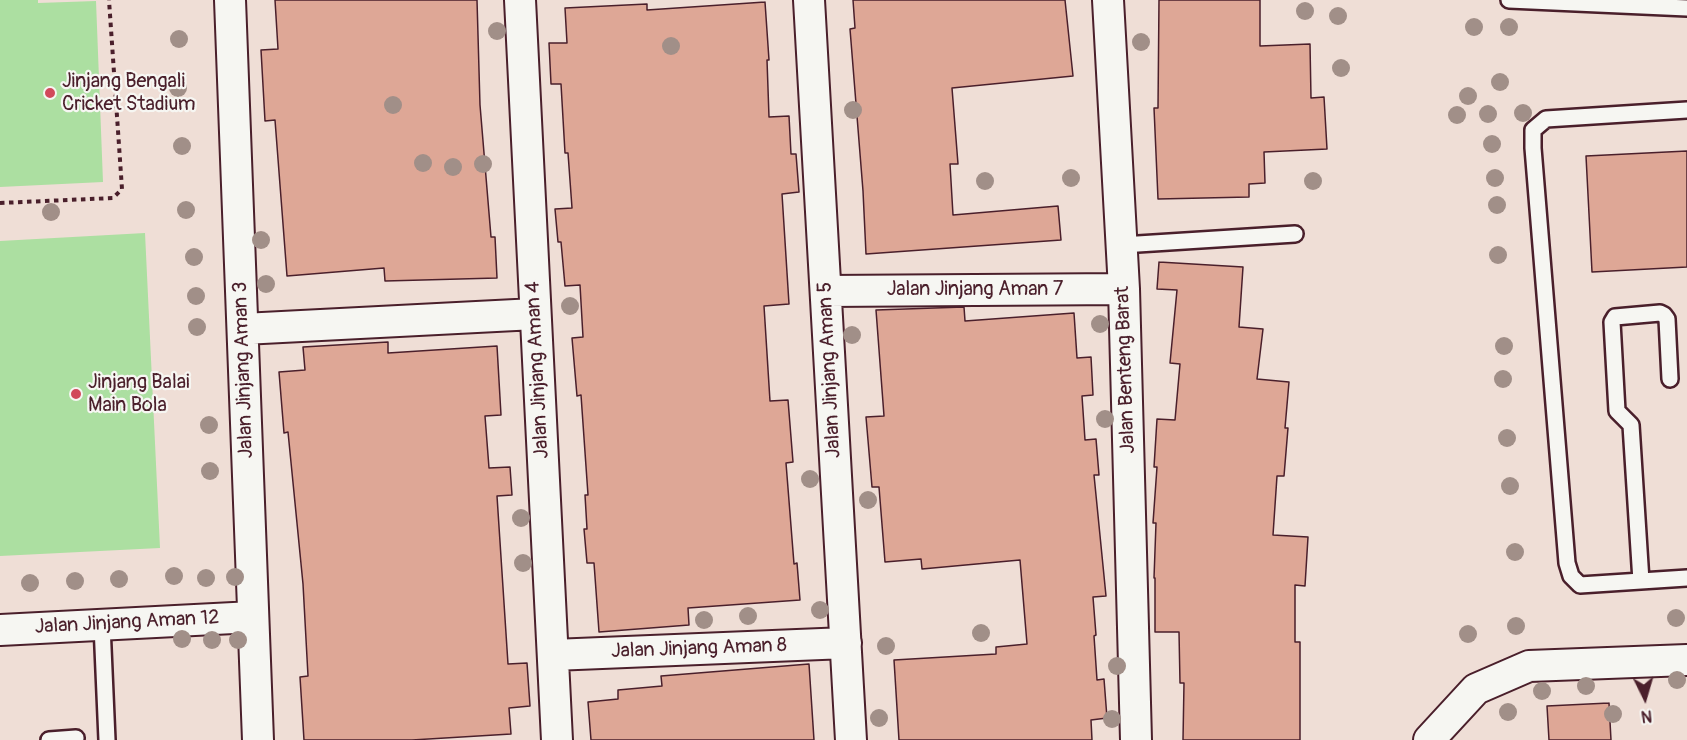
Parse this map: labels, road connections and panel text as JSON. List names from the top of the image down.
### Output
{
  "streets": {
    "street": [
      "Jalan Jinjang Aman 7",
      "Jalan Jinjang Aman 3",
      "Jalan Jinjang Aman 4",
      "Jalan Jinjang Aman 5",
      "Jalan Benteng Barat",
      "Jalan Jinjang Aman 12",
      "Jalan Jinjang Aman 8"
    ]
  },
  "crossings": [
    ["Jalan Jinjang Aman 7", "Jalan Jinjang Aman 5"],
    ["Jalan Jinjang Aman 7", "Jalan Benteng Barat"],
    ["Jalan Jinjang Aman 3", "Jalan Jinjang Aman 12"],
    ["Jalan Jinjang Aman 4", "Jalan Jinjang Aman 8"],
    ["Jalan Jinjang Aman 5", "Jalan Jinjang Aman 8"]
  ],
  "places": ["Jinjang Bengali Cricket Stadium", "Jinjang Balai Main Bola"],
  "north": "bottom"
}
